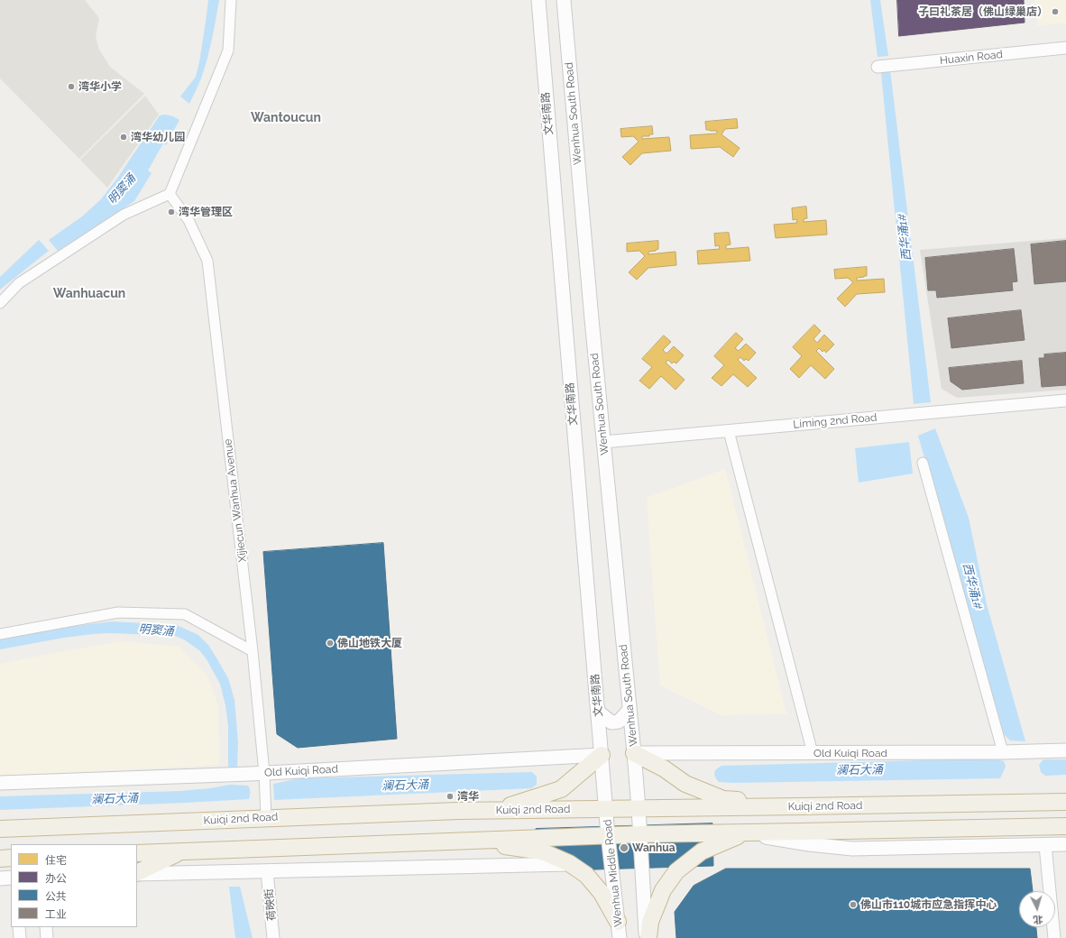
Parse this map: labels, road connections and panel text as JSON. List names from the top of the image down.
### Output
{
  "streets": {
    "highway": ["Kuiqi 2nd Road"],
    "main road": [
      "文华南路",
      "Wenhua South Road",
      "Old Kuiqi Road",
      "Wenhua Middle Road"
    ],
    "street": [
      "Huaxin Road",
      "Liming 2nd Road",
      "Xijiecun Wanhua Avenue",
      "荷映街"
    ]
  },
  "crossings": [
    ["文华南路", "Old Kuiqi Road"],
    ["文华南路", "Kuiqi 2nd Road"],
    ["文华南路", "Wenhua Middle Road"],
    ["Wenhua South Road", "Liming 2nd Road"],
    ["Wenhua South Road", "Old Kuiqi Road"],
    ["Wenhua South Road", "Kuiqi 2nd Road"],
    ["Xijiecun Wanhua Avenue", "Old Kuiqi Road"],
    ["Xijiecun Wanhua Avenue", "Kuiqi 2nd Road"],
    ["Kuiqi 2nd Road", "Wenhua Middle Road"]
  ],
  "districts": ["Wantoucun", "Wanhuacun"],
  "water": ["明窦涌", "西华涌1#", "澜石大涌"],
  "places": [
    "子曰礼茶居（佛山绿巢店）",
    "湾华小学",
    "湾华幼儿园",
    "湾华管理区",
    "佛山地铁大厦",
    "湾华",
    "Wanhua",
    "佛山市110城市应急指挥中心"
  ],
  "legend": [
    "住宅",
    "办公",
    "公共",
    "工业"
  ],
  "north": "bottom"
}
